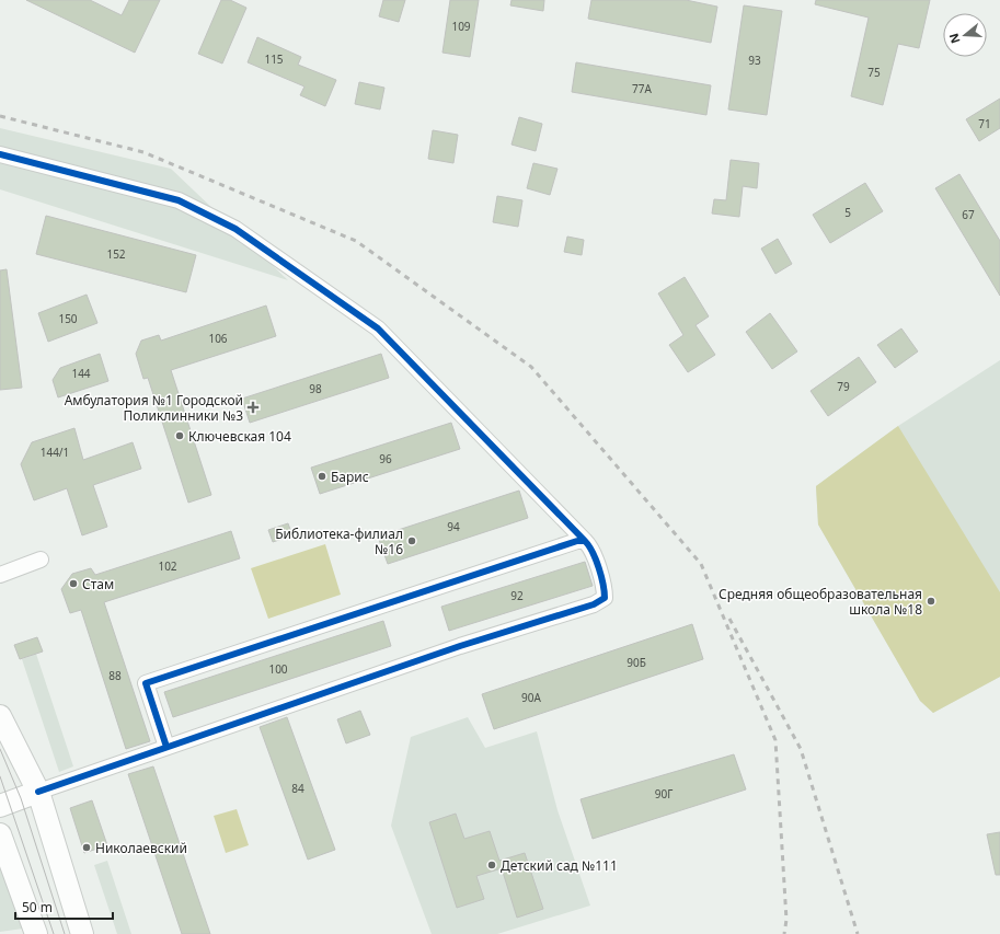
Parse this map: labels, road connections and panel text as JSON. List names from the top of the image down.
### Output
{
  "places": {
    "health": ["Амбулатория №1 Городской Поликлинники №3"],
    "other": [
      "Ключевская 104",
      "Барис",
      "Библиотека-филиал №16",
      "Стам",
      "Средняя общеобразовательная школа №18",
      "Николаевский",
      "Детский сад №111"
    ]
  },
  "house_numbers": [
    "109",
    "115",
    "93",
    "75",
    "77А",
    "71",
    "5",
    "67",
    "152",
    "150",
    "106",
    "144",
    "79",
    "98",
    "144/1",
    "96",
    "94",
    "102",
    "92",
    "90Б",
    "100",
    "88",
    "90А",
    "84",
    "90Г"
  ],
  "scale_bar": "50 m",
  "north": "left"
}
